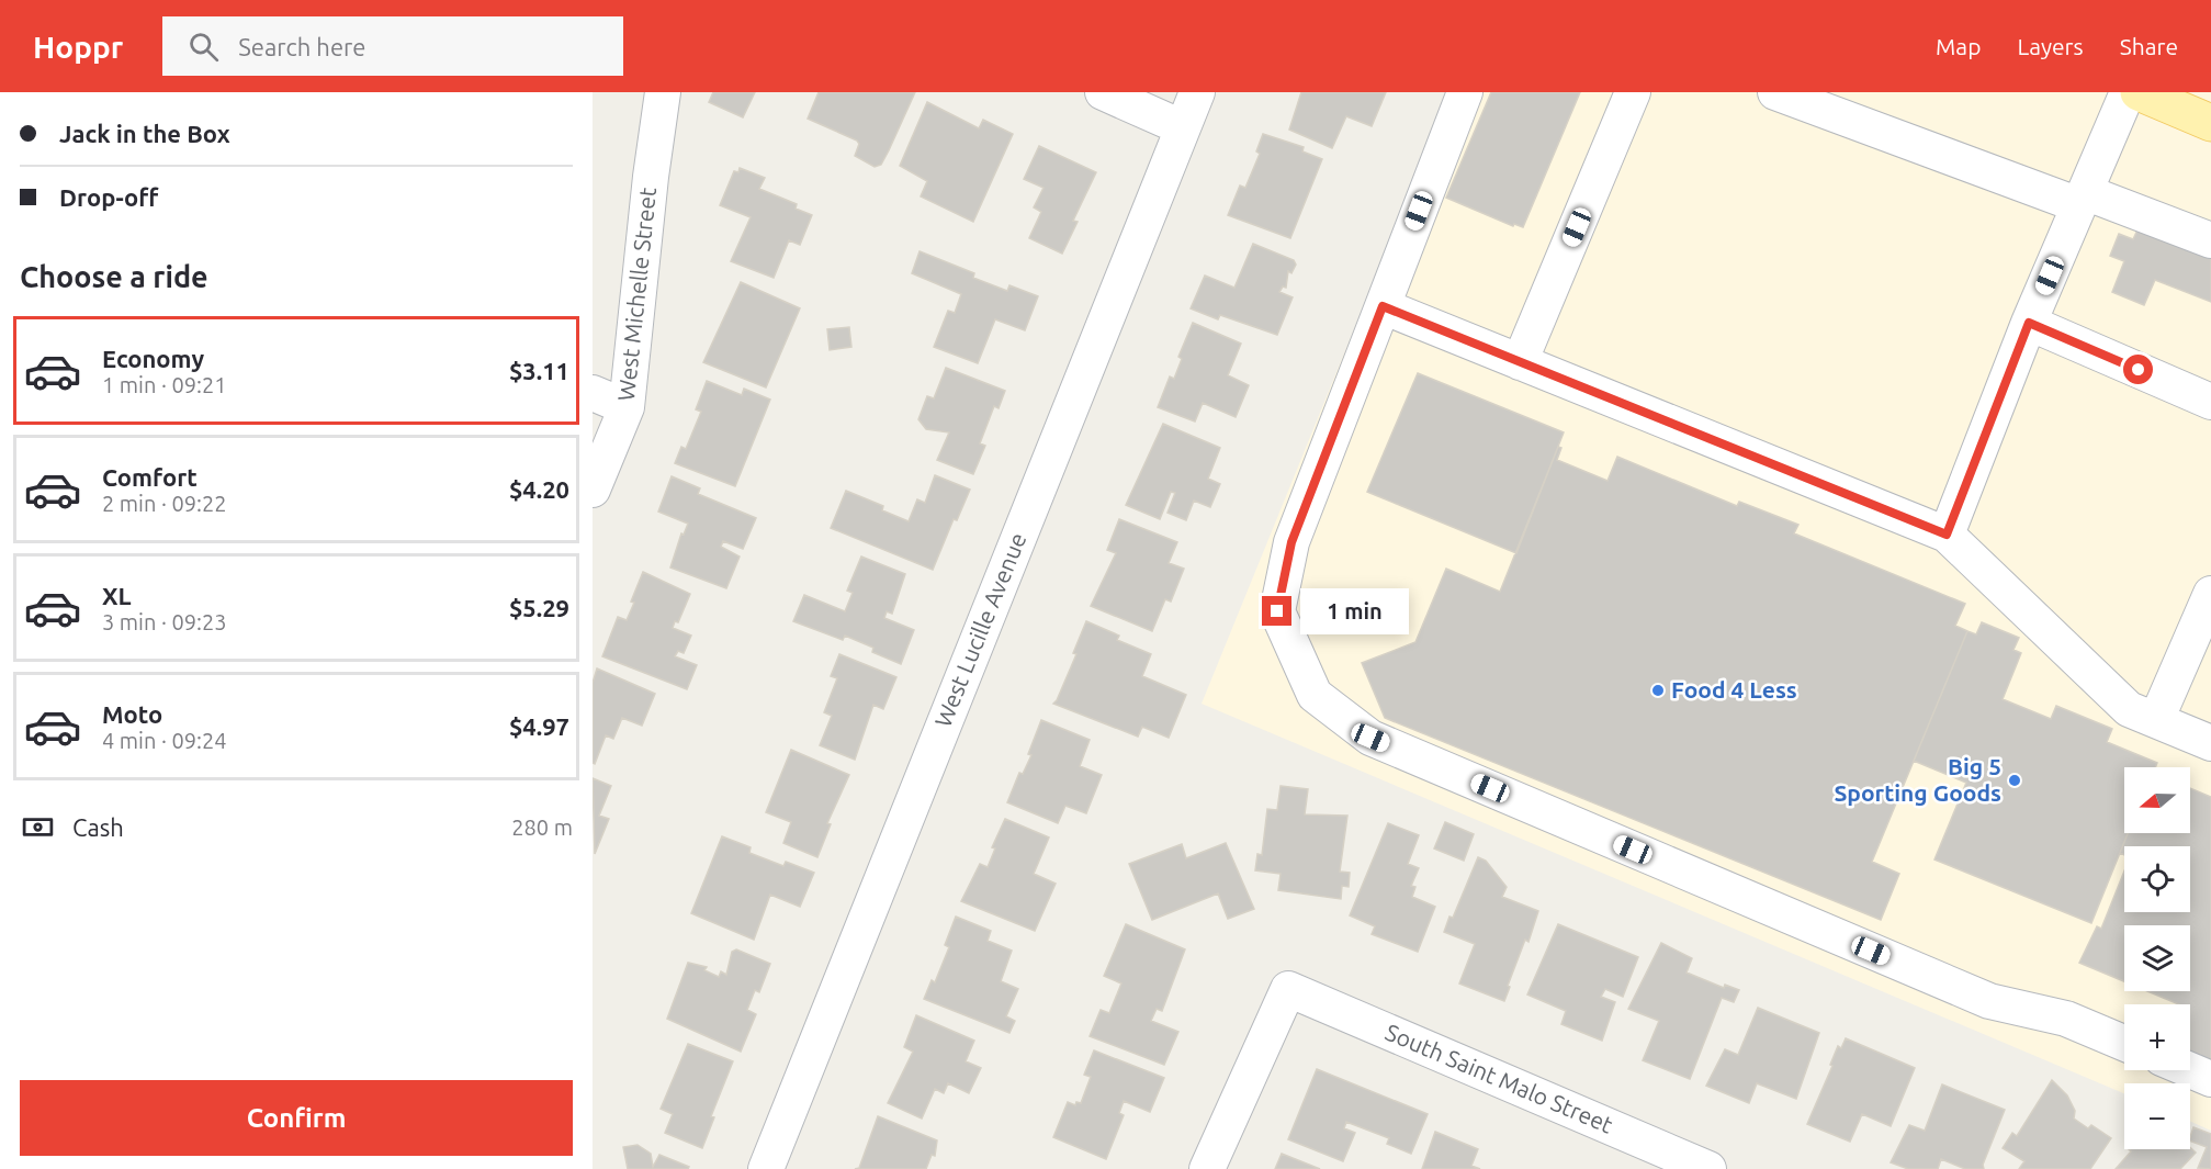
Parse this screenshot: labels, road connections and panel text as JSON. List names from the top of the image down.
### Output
{
  "streets": {
    "street": ["West Michelle Street", "West Lucille Avenue", "South Saint Malo Street"]
  },
  "places": ["Food 4 Less", "Big 5 Sporting Goods"],
  "north": "left",
  "page": {
    "header": "Hoppr",
    "search": "Search here",
    "nav": ["Map", "Layers", "Share"],
    "banner": ["Jack in the Box", "Drop-off"],
    "heading": "Choose a ride",
    "list": [
      {
        "name": "Economy",
        "note": "1 min · 09:21",
        "value": "$3.11"
      },
      {
        "name": "Comfort",
        "note": "2 min · 09:22",
        "value": "$4.20"
      },
      {
        "name": "XL",
        "note": "3 min · 09:23",
        "value": "$5.29"
      },
      {
        "name": "Moto",
        "note": "4 min · 09:24",
        "value": "$4.97"
      }
    ],
    "bubble": "1 min",
    "map_buttons": ["+", "−"],
    "pay": ["Cash", "280 m"],
    "buttons": "Confirm"
  }
}
